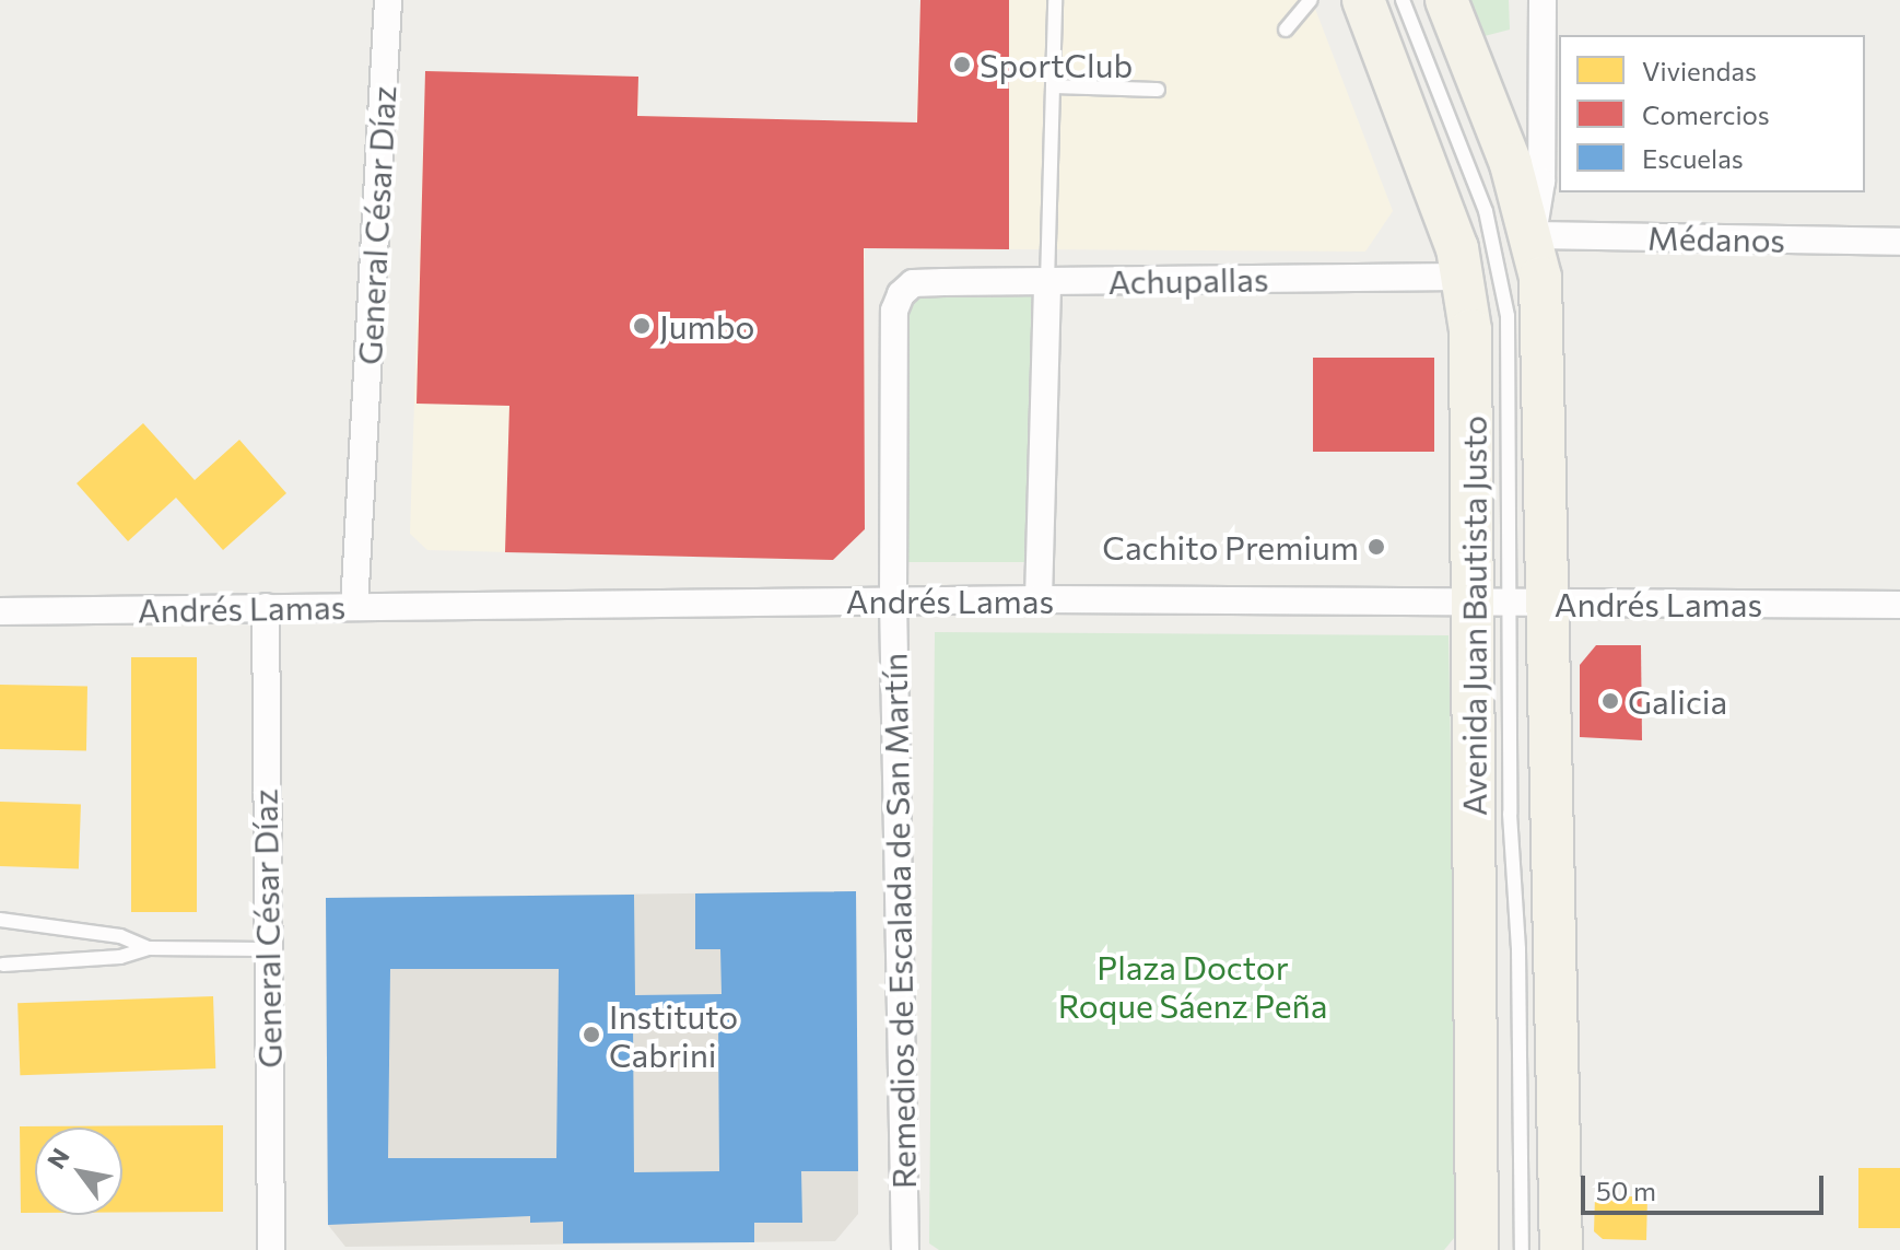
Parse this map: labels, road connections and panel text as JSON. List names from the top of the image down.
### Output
{
  "streets": {
    "main road": ["Avenida Juan Bautista Justo"],
    "street": [
      "General César Díaz",
      "Médanos",
      "Achupallas",
      "Andrés Lamas",
      "Remedios de Escalada de San Martín"
    ]
  },
  "crossings": [
    ["General César Díaz", "Andrés Lamas"],
    ["Médanos", "Avenida Juan Bautista Justo"],
    ["Achupallas", "Avenida Juan Bautista Justo"],
    ["Achupallas", "Remedios de Escalada de San Martín"],
    ["Andrés Lamas", "Avenida Juan Bautista Justo"],
    ["Andrés Lamas", "Remedios de Escalada de San Martín"]
  ],
  "parks": ["Plaza Doctor Roque Sáenz Peña"],
  "places": [
    "SportClub",
    "Jumbo",
    "Cachito Premium",
    "Galicia",
    "Instituto Cabrini"
  ],
  "legend": ["Viviendas", "Comercios", "Escuelas"],
  "scale_bar": "50 m",
  "north": "top left"
}
